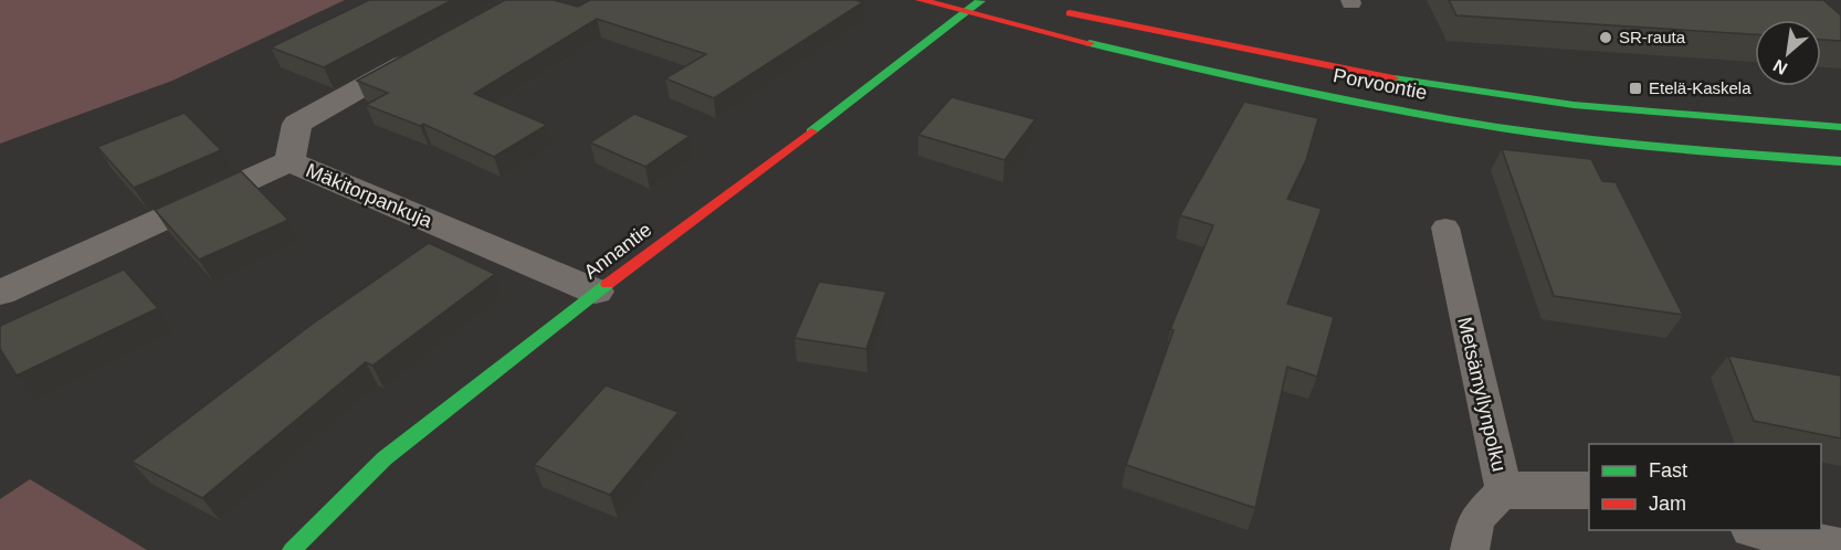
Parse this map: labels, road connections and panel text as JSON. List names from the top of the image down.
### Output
{
  "streets": {
    "street": ["Porvoontie", "Mäkitorpankuja", "Annantie"],
    "lane": ["Metsämyllynpolku"]
  },
  "crossings": [
    ["Porvoontie", "Annantie"],
    ["Mäkitorpankuja", "Annantie"]
  ],
  "places": {
    "other": ["SR-rauta"],
    "transit": ["Etelä-Kaskela"]
  },
  "legend": ["Fast", "Jam"],
  "north": "bottom left"
}
